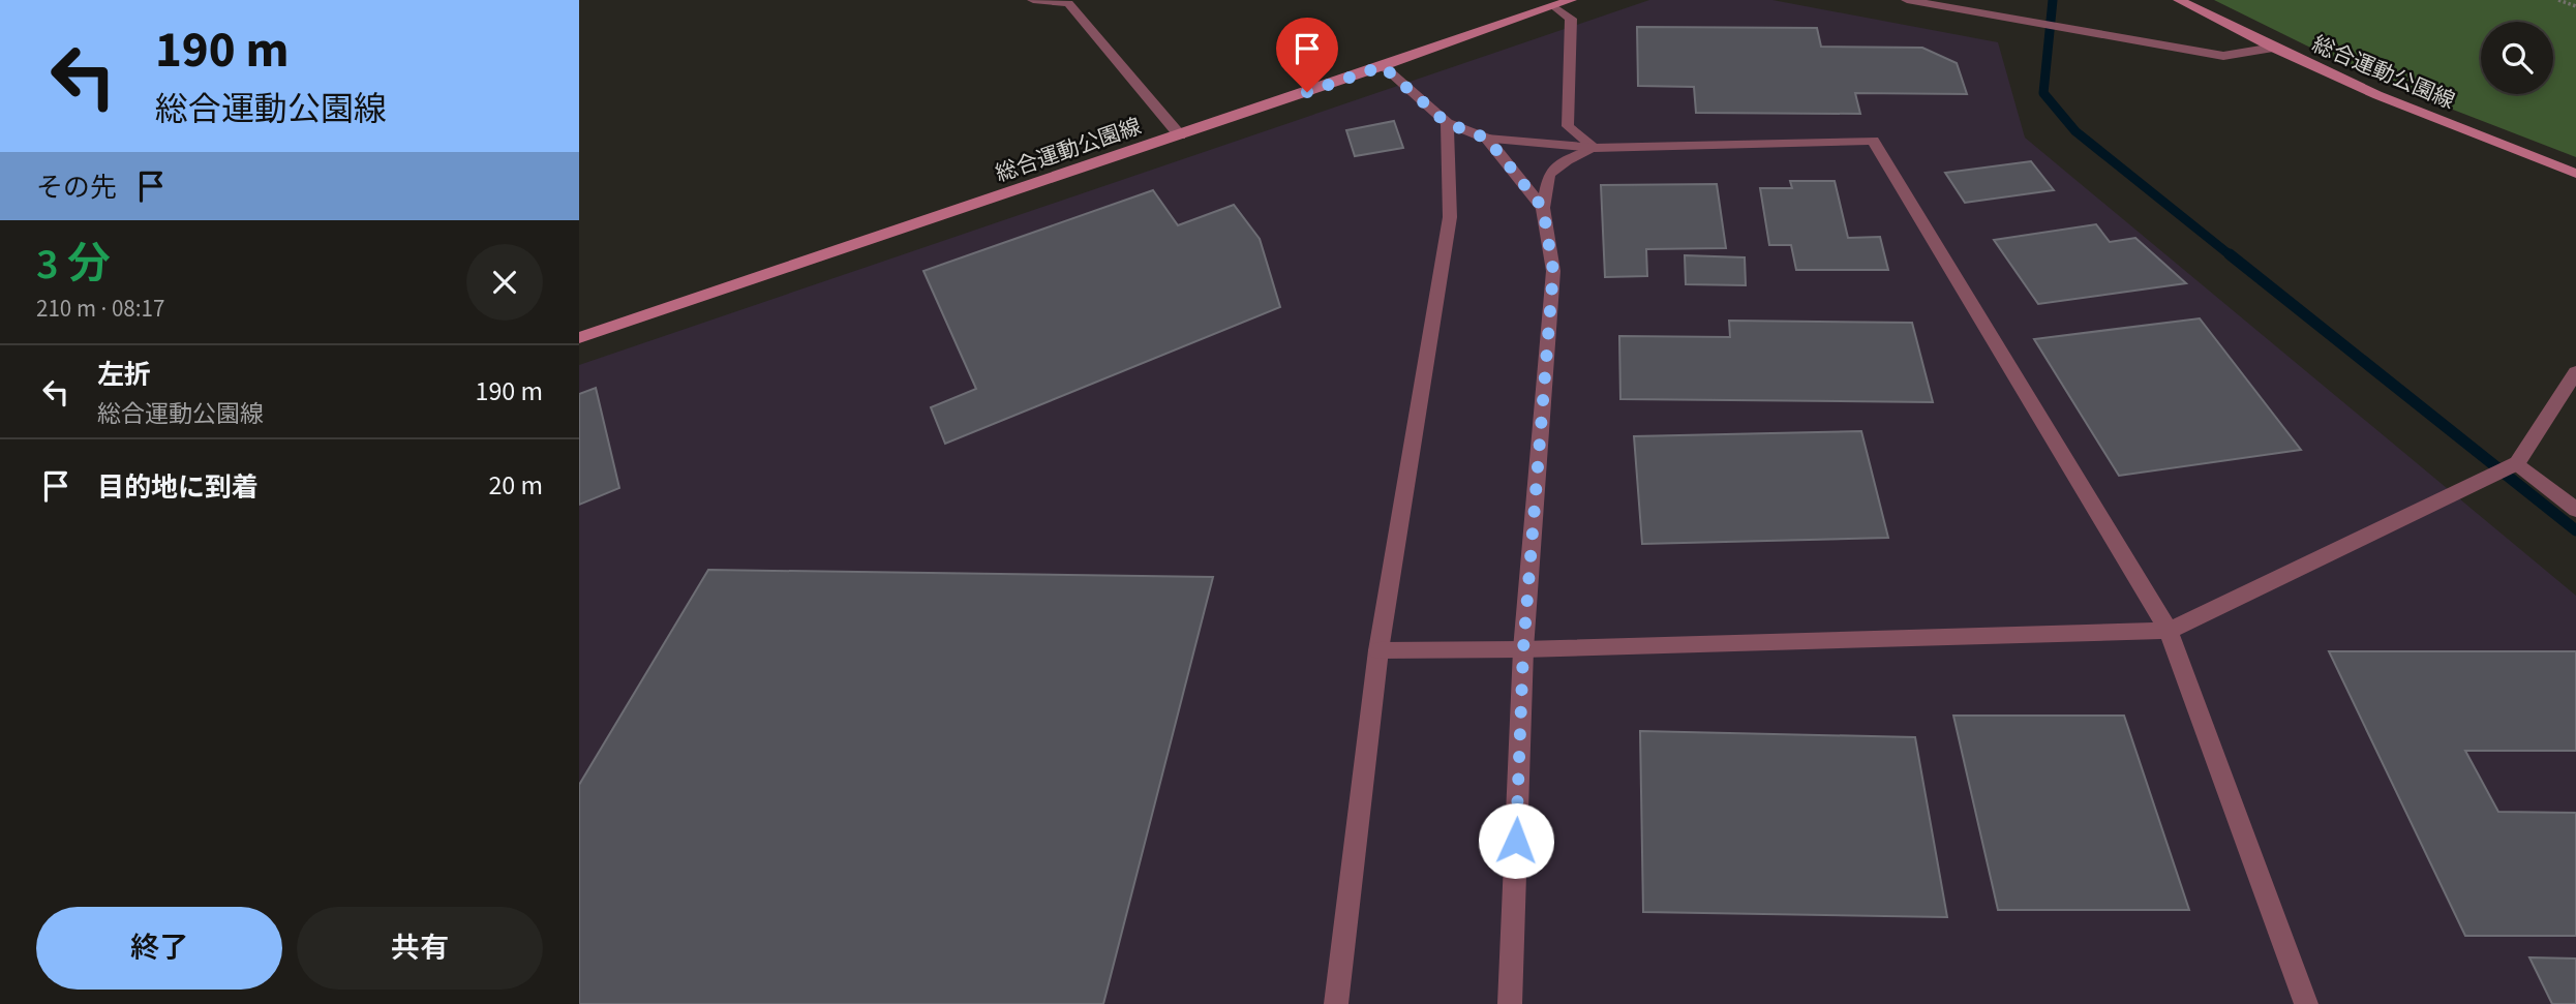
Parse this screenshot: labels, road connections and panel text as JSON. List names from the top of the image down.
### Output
{
  "streets": {
    "main road": ["総合運動公園線"]
  },
  "page": {
    "turn": ["190 m", "総合運動公園線"],
    "then": "その先",
    "heading": ["3 分", "210 m · 08:17"],
    "list": [
      {
        "name": "左折",
        "note": "総合運動公園線",
        "value": "190 m"
      },
      {
        "name": "目的地に到着",
        "value": "20 m"
      }
    ],
    "buttons": ["終了", "共有"]
  }
}
